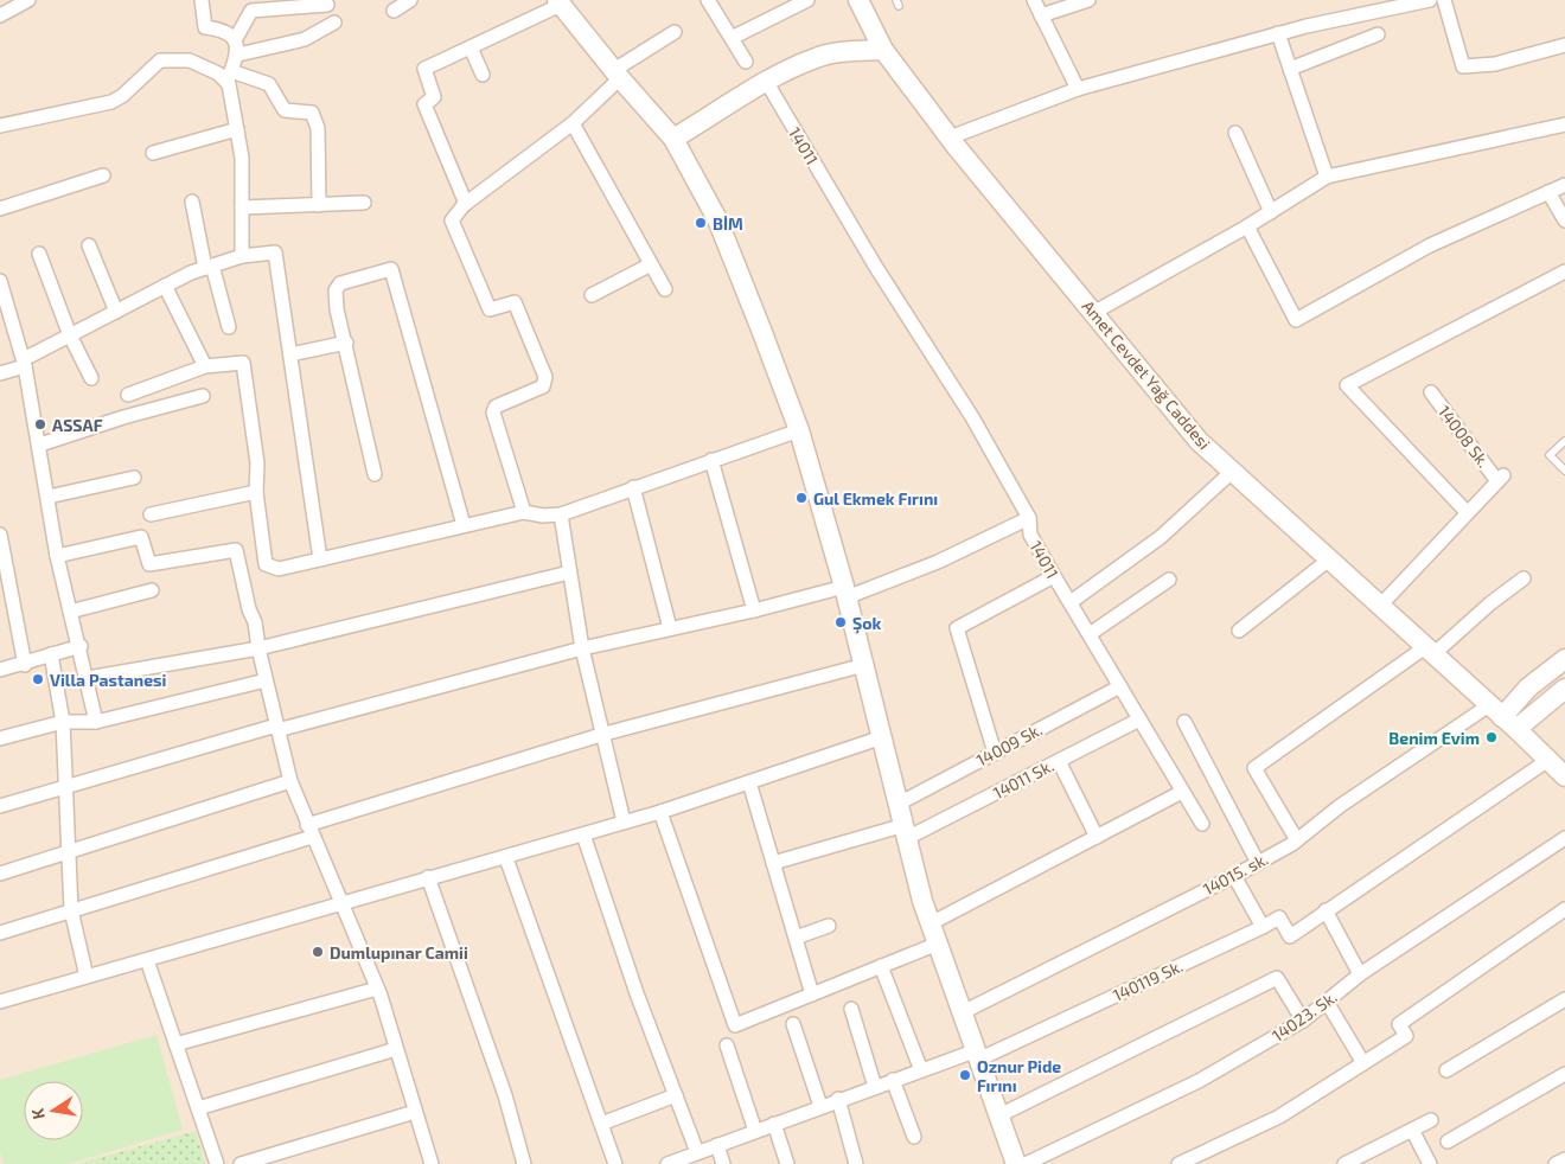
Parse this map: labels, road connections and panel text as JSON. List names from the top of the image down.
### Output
{
  "streets": {
    "main road": ["Amet Cevdet Yağ Caddesi"],
    "street": [
      "14011",
      "14008 Sk.",
      "14009 Sk.",
      "14011 Sk.",
      "14015. sk.",
      "140119 Sk.",
      "14023. Sk."
    ]
  },
  "crossings": [
    ["14011", "14009 Sk."],
    ["14011", "14011 Sk."],
    ["Amet Cevdet Yağ Caddesi", "14015. sk."]
  ],
  "places": [
    "BİM",
    "ASSAF",
    "Gul Ekmek Fırını",
    "Şok",
    "Villa Pastanesi",
    "Benim Evim",
    "Dumlupınar Camii",
    "Oznur Pide Fırını"
  ],
  "north": "left"
}
